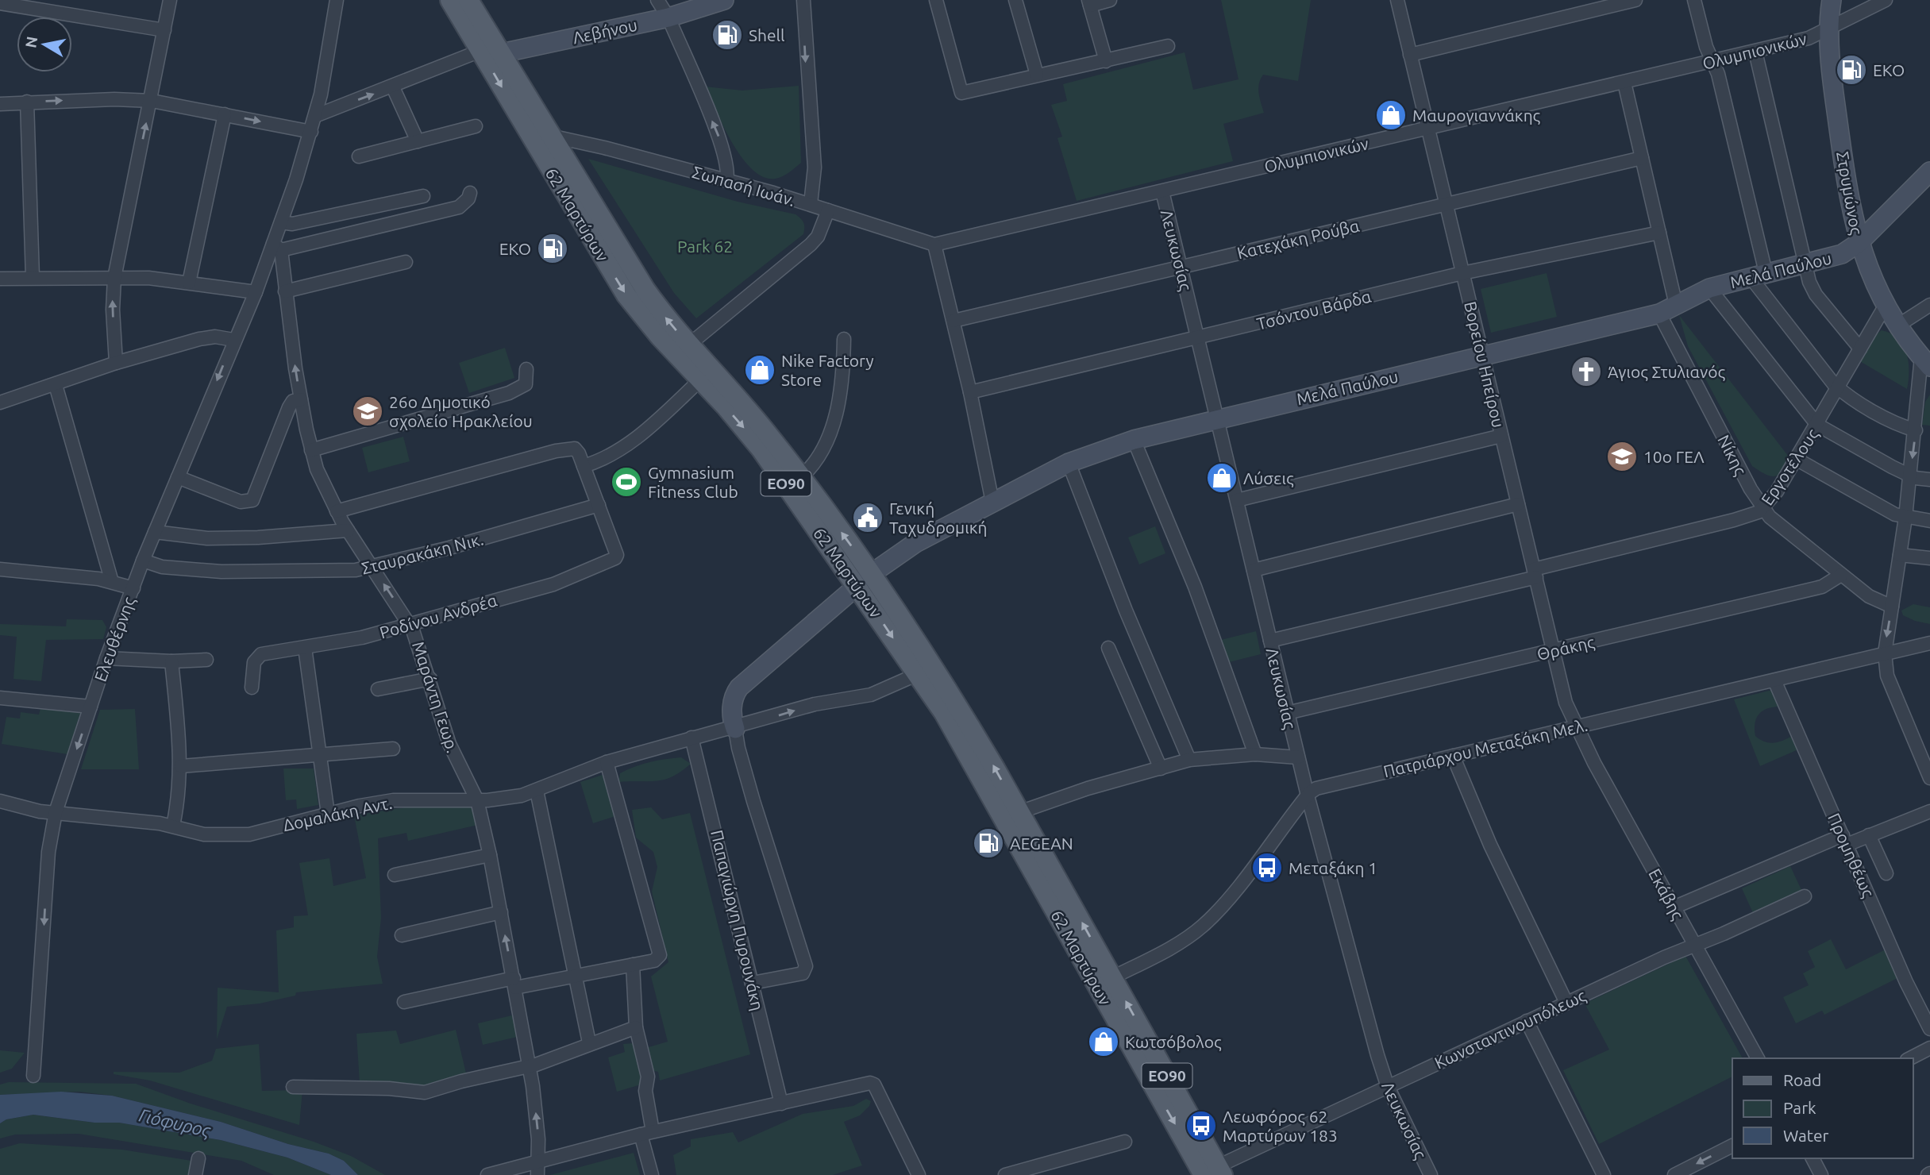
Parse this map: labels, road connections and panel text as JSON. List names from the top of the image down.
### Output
{
  "streets": {
    "main road": ["62 Μαρτύρων", "ΕΟ90"],
    "street": [
      "Λεβήνου",
      "Ολυμπιονικών",
      "Σωπασή Ιωάν.",
      "Στρυμώνος",
      "Κατεχάκη Ρούβα",
      "Λευκωσίας",
      "Μελά Παύλου",
      "Τσόντου Βάρδα",
      "Βορείου Ηπείρου",
      "Νίκης",
      "Εργοτέλους",
      "Σταυρακάκη Νικ.",
      "Ροδίνου Ανδρέα",
      "Ελευθέρνης",
      "Θράκης",
      "Μαράντη Γεωρ.",
      "Πατριάρχου Μεταξάκη Μελ.",
      "Δομαλάκη Αντ.",
      "Προμηθέως",
      "Εκάβης",
      "Παπαγιώργη Πυρουνάκη",
      "Κωνσταντινουπόλεως"
    ]
  },
  "crossings": [
    ["Λεβήνου", "62 Μαρτύρων"],
    ["Ολυμπιονικών", "Σωπασή Ιωάν."],
    ["Ολυμπιονικών", "Στρυμώνος"],
    ["Ολυμπιονικών", "Λευκωσίας"],
    ["Ολυμπιονικών", "Βορείου Ηπείρου"],
    ["Σωπασή Ιωάν.", "62 Μαρτύρων"],
    ["Στρυμώνος", "Μελά Παύλου"],
    ["Στρυμώνος", "Εργοτέλους"],
    ["62 Μαρτύρων", "Μελά Παύλου"],
    ["62 Μαρτύρων", "Πατριάρχου Μεταξάκη Μελ."],
    ["62 Μαρτύρων", "Δομαλάκη Αντ."],
    ["62 Μαρτύρων", "Κωνσταντινουπόλεως"],
    ["Κατεχάκη Ρούβα", "Λευκωσίας"],
    ["Κατεχάκη Ρούβα", "Βορείου Ηπείρου"],
    ["Λευκωσίας", "Μελά Παύλου"],
    ["Λευκωσίας", "Τσόντου Βάρδα"],
    ["Λευκωσίας", "Εργοτέλους"],
    ["Λευκωσίας", "Θράκης"],
    ["Λευκωσίας", "Πατριάρχου Μεταξάκη Μελ."],
    ["Λευκωσίας", "Κωνσταντινουπόλεως"],
    ["Μελά Παύλου", "Βορείου Ηπείρου"],
    ["Μελά Παύλου", "Νίκης"],
    ["Μελά Παύλου", "Δομαλάκη Αντ."],
    ["Τσόντου Βάρδα", "Βορείου Ηπείρου"],
    ["Βορείου Ηπείρου", "Εργοτέλους"],
    ["Βορείου Ηπείρου", "Θράκης"],
    ["Βορείου Ηπείρου", "Πατριάρχου Μεταξάκη Μελ."],
    ["Βορείου Ηπείρου", "Εκάβης"],
    ["Νίκης", "Εργοτέλους"],
    ["Νίκης", "Θράκης"],
    ["Σταυρακάκη Νικ.", "Ροδίνου Ανδρέα"],
    ["Σταυρακάκη Νικ.", "Ελευθέρνης"],
    ["Σταυρακάκη Νικ.", "Μαράντη Γεωρ."],
    ["Ροδίνου Ανδρέα", "Μαράντη Γεωρ."],
    ["Ελευθέρνης", "Μαράντη Γεωρ."],
    ["Ελευθέρνης", "Δομαλάκη Αντ."],
    ["Μαράντη Γεωρ.", "Δομαλάκη Αντ."],
    ["Πατριάρχου Μεταξάκη Μελ.", "Προμηθέως"],
    ["Πατριάρχου Μεταξάκη Μελ.", "Εκάβης"],
    ["Δομαλάκη Αντ.", "Παπαγιώργη Πυρουνάκη"],
    ["Εκάβης", "Κωνσταντινουπόλεως"]
  ],
  "one_way": ["Ελευθέρνης"],
  "water": ["Γιόφυρος"],
  "parks": ["Park 62"],
  "places": {
    "fuel station": [
      "Shell",
      "EKO",
      "ΕΚΟ",
      "AEGEAN"
    ],
    "shop": [
      "Μαυρογιαννάκης",
      "Nike Factory Store",
      "Λύσεις",
      "Κωτσόβολος"
    ],
    "church": ["Άγιος Στυλιανός"],
    "school or university": ["26ο Δημοτικό σχολείο Ηρακλείου", "10ο ΓΕΛ"],
    "sports": ["Gymnasium Fitness Club"],
    "public building": ["Γενική Ταχυδρομική"],
    "bus stop": ["Μεταξάκη 1", "Λεωφόρος 62 Μαρτύρων 183"]
  },
  "legend": ["Road", "Park", "Water"],
  "north": "left"
}
